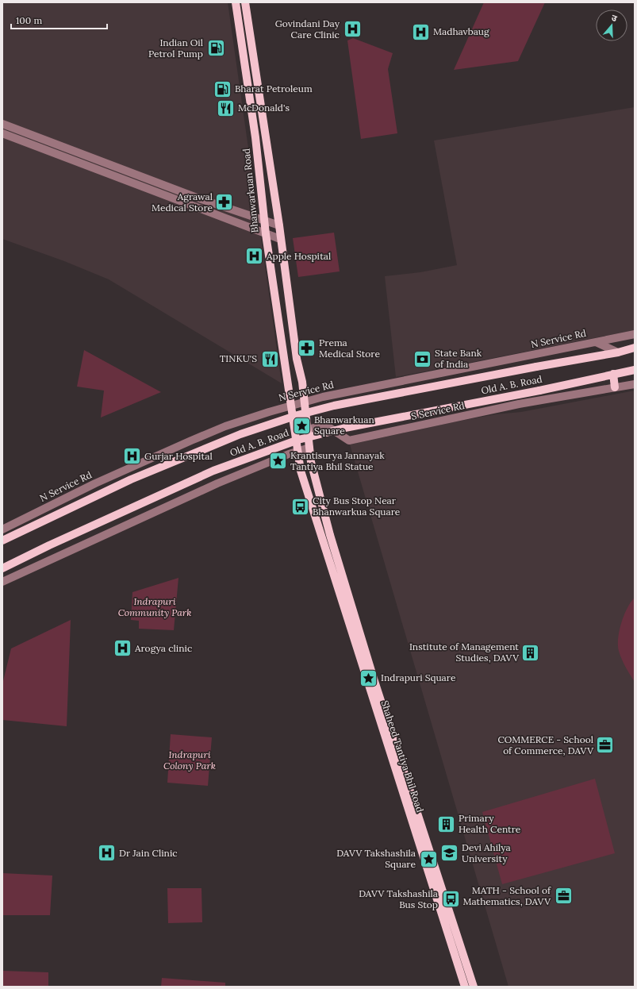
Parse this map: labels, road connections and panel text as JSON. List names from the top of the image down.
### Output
{
  "streets": {
    "main road": ["Bhanwarkuan Road", "Old A. B. Road", "Shaheed Tantiya Bhil Road"],
    "street": ["N Service Rd", "S Service Rd"]
  },
  "crossings": [
    ["Bhanwarkuan Road", "N Service Rd"],
    ["Bhanwarkuan Road", "Shaheed Tantiya Bhil Road"]
  ],
  "parks": ["Indrapuri Community Park", "Indrapuri Colony Park"],
  "places": {
    "hospital": [
      "Govindani Day Care Clinic",
      "Madhavbaug",
      "Apple Hospital",
      "Gurjar Hospital",
      "Arogya clinic",
      "Dr Jain Clinic"
    ],
    "fuel station": ["Indian Oil Petrol Pump", "Bharat Petroleum"],
    "restaurant": ["McDonald's", "TINKU'S"],
    "pharmacy": ["Agrawal Medical Store", "Prema Medical Store"],
    "bank": ["State Bank of India"],
    "place": [
      "Bhanwarkuan Square",
      "Krantisurya Jannayak Tantiya Bhil Statue",
      "Indrapuri Square",
      "DAVV Takshashila Square"
    ],
    "bus stop": ["City Bus Stop Near Bhanwarkua Square", "DAVV Takshashila Bus Stop"],
    "building": ["Institute of Management Studies, DAVV", "Primary Health Centre"],
    "office": ["COMMERCE - School of Commerce, DAVV", "MATH - School of Mathematics, DAVV"],
    "school or university": ["Devi Ahilya University"]
  },
  "scale_bar": "100 m",
  "north": "top"
}
